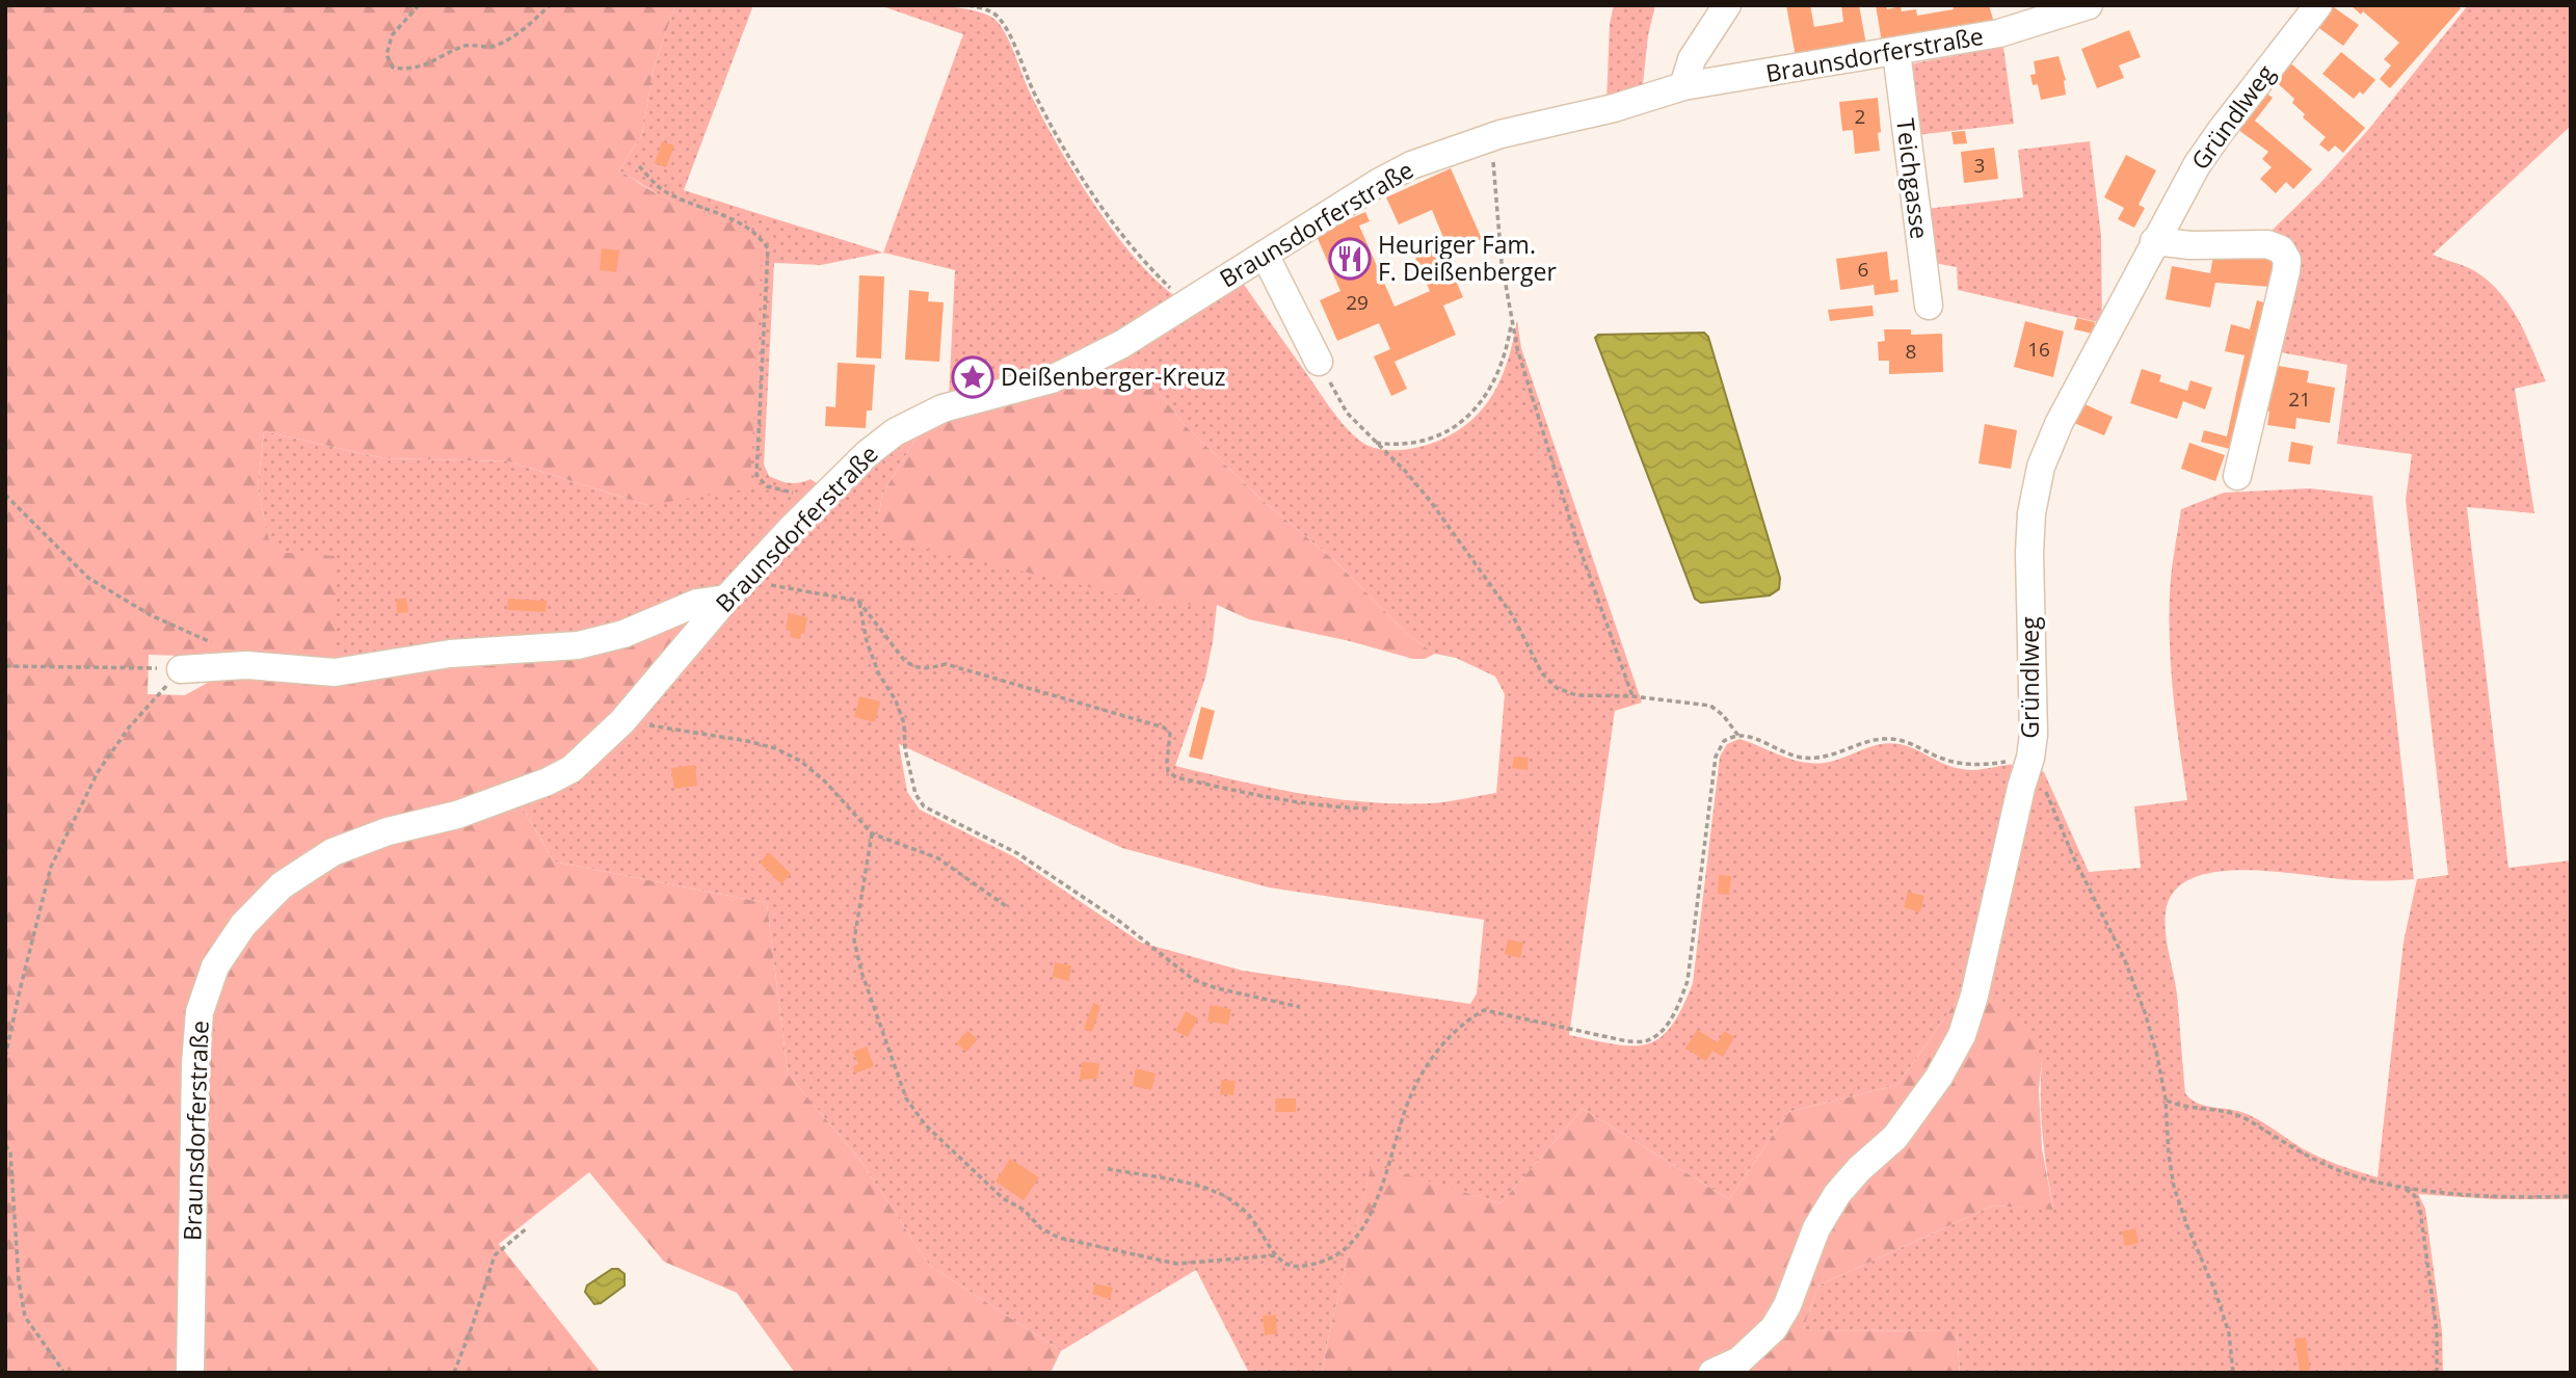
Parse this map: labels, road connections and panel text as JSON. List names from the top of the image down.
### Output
{
  "streets": {
    "street": ["Braunsdorferstraße", "Gründlweg", "Teichgasse"]
  },
  "crossings": [
    ["Braunsdorferstraße", "Teichgasse"]
  ],
  "places": {
    "restaurant": ["Heuriger Fam. F. Deißenberger"],
    "place": ["Deißenberger-Kreuz"]
  },
  "house_numbers": [
    "2",
    "3",
    "6",
    "29",
    "16",
    "8",
    "21"
  ]
}
